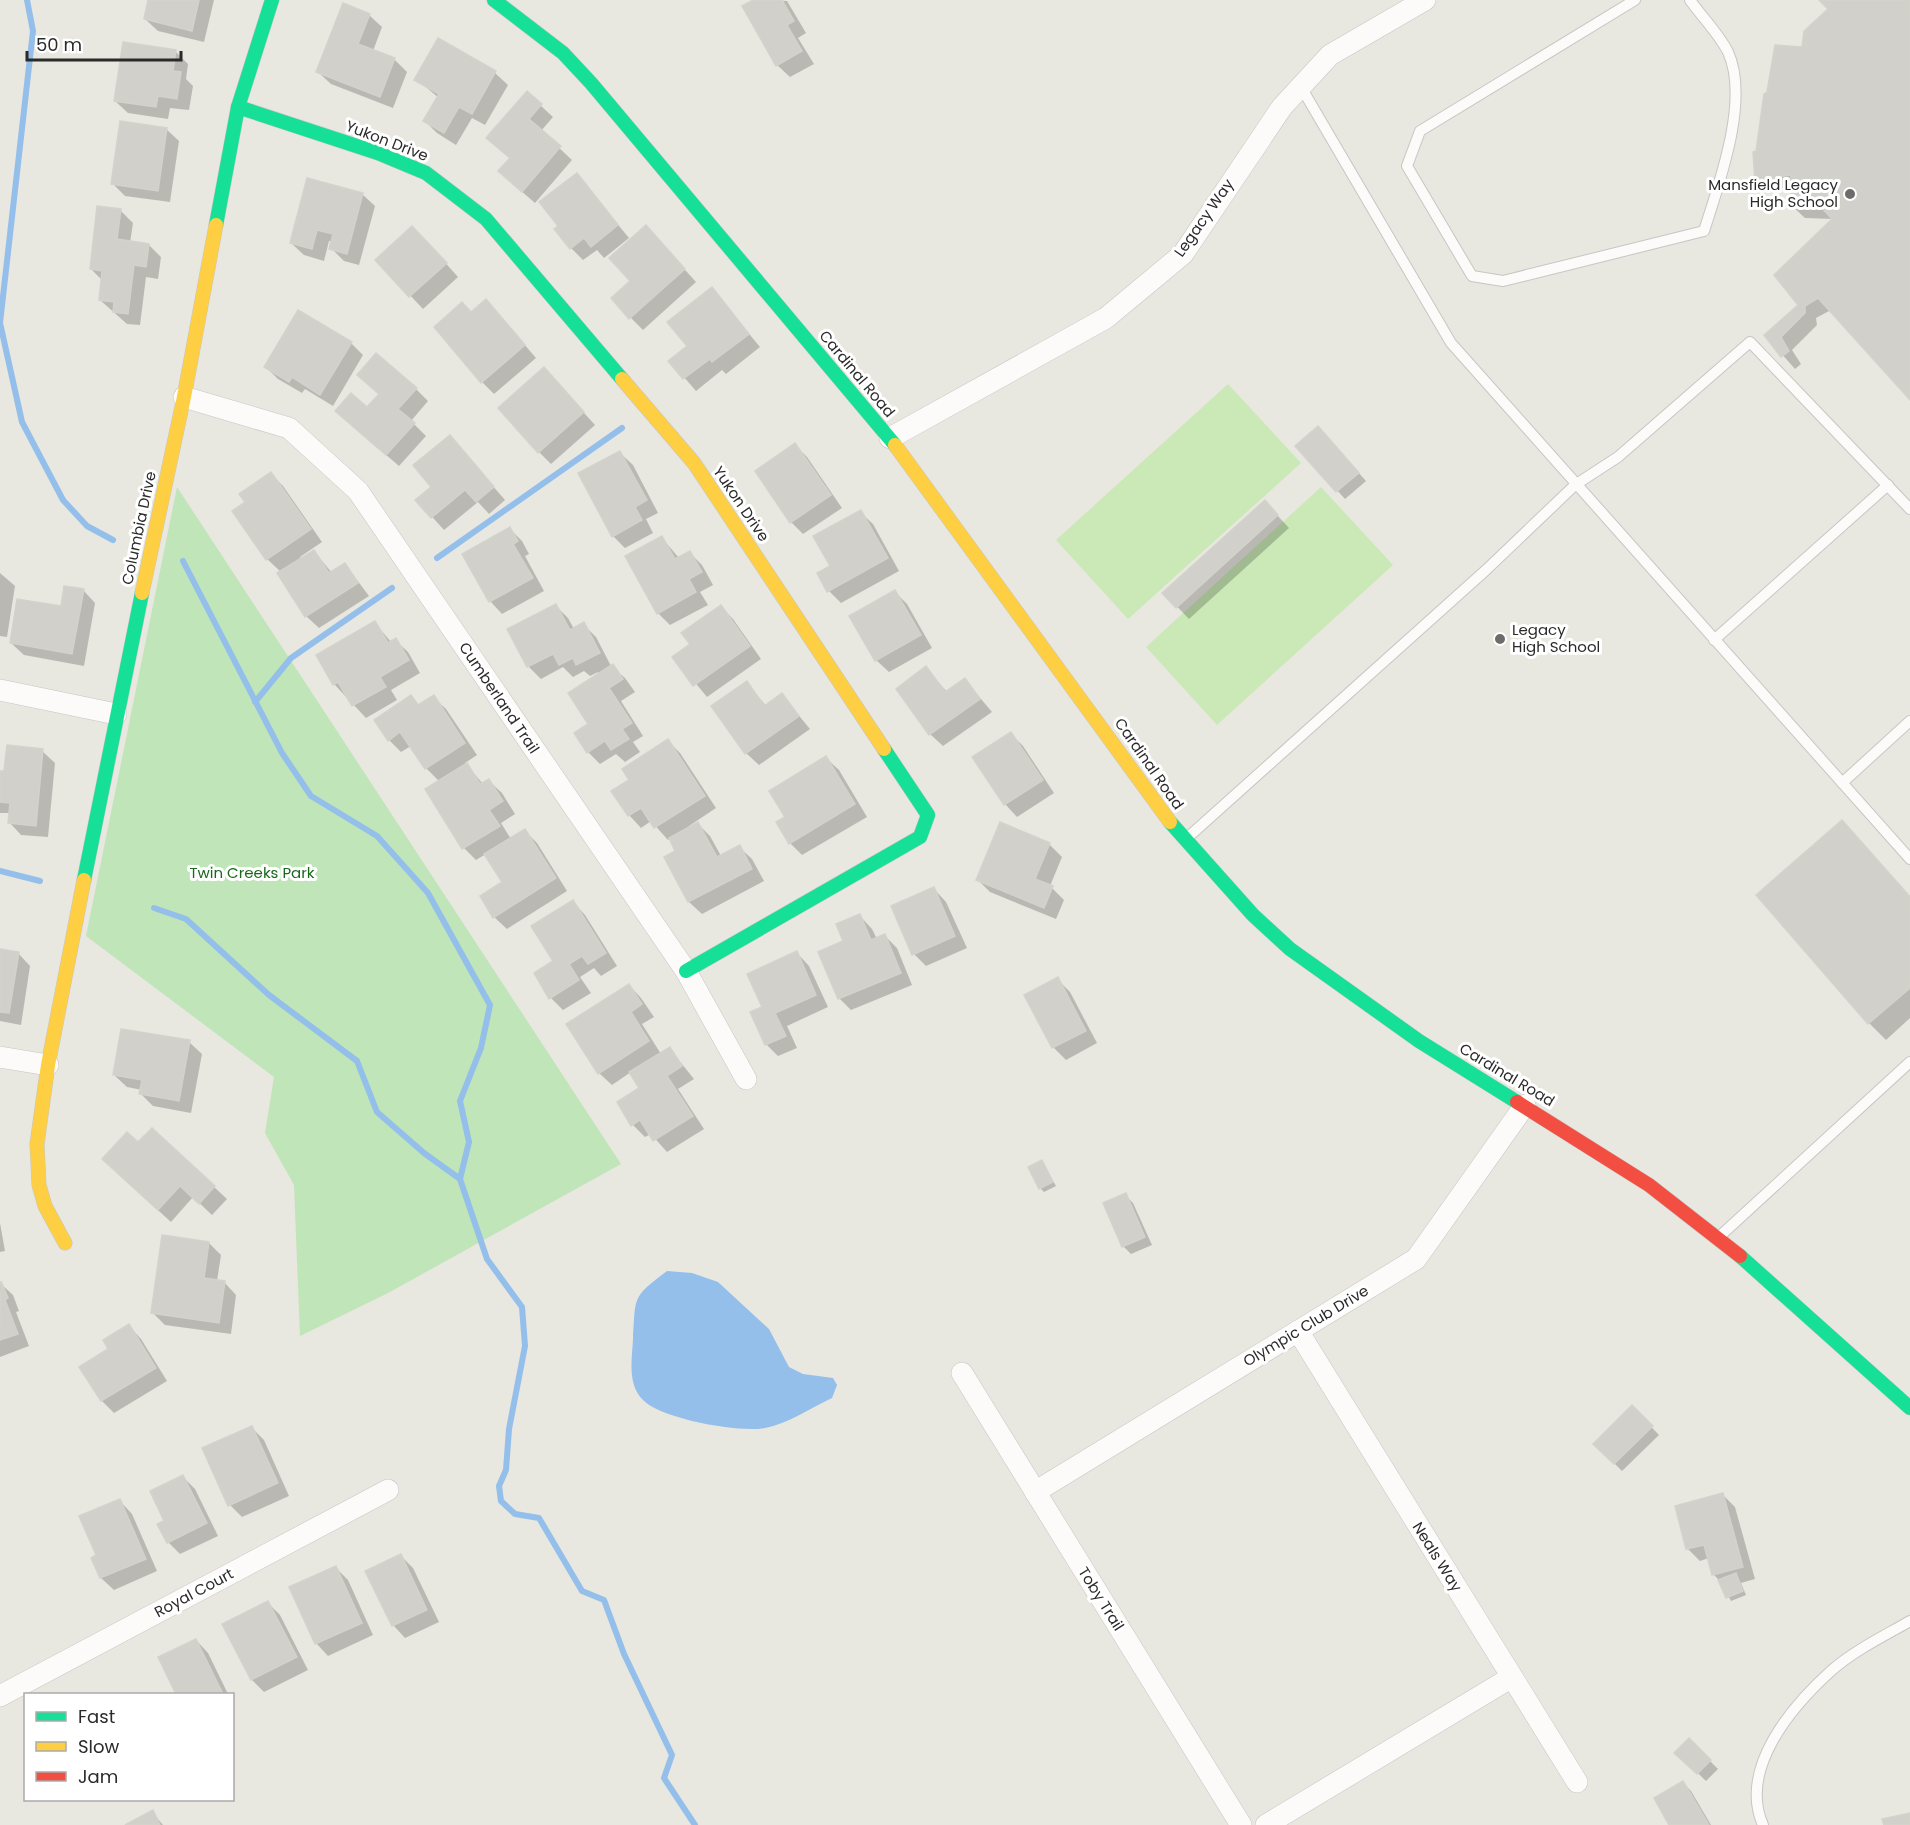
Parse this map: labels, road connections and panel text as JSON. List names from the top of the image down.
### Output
{
  "streets": {
    "street": [
      "Yukon Drive",
      "Legacy Way",
      "Cardinal Road",
      "Columbia Drive",
      "Cumberland Trail",
      "Olympic Club Drive",
      "Neals Way",
      "Royal Court",
      "Toby Trail"
    ]
  },
  "crossings": [
    ["Yukon Drive", "Columbia Drive"],
    ["Yukon Drive", "Cumberland Trail"],
    ["Legacy Way", "Cardinal Road"],
    ["Cardinal Road", "Olympic Club Drive"],
    ["Columbia Drive", "Cumberland Trail"],
    ["Olympic Club Drive", "Neals Way"],
    ["Olympic Club Drive", "Toby Trail"]
  ],
  "parks": ["Twin Creeks Park"],
  "places": ["Mansfield Legacy High School", "Legacy High School"],
  "legend": ["Fast", "Slow", "Jam"],
  "scale_bar": "50 m"
}
